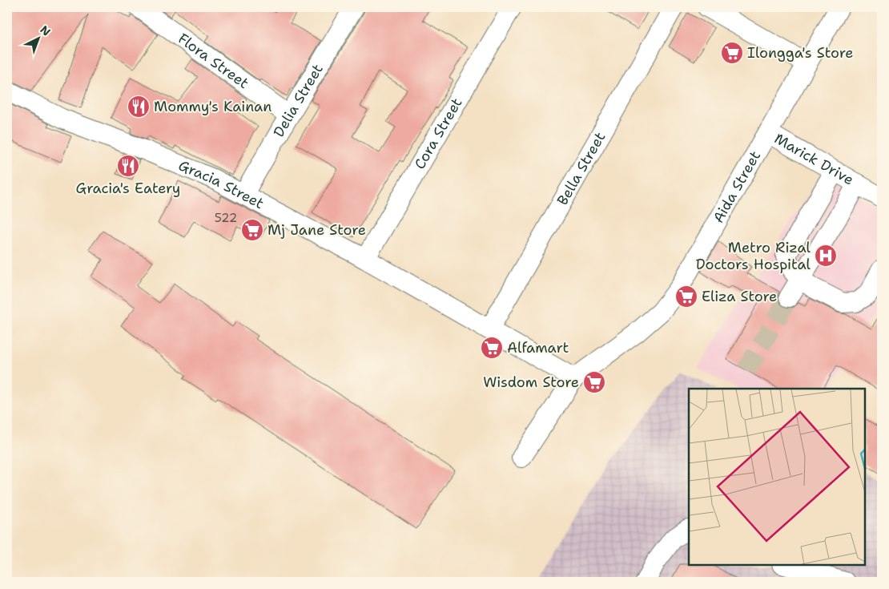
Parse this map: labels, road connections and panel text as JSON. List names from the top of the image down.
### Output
{
  "streets": {
    "street": [
      "Flora Street",
      "Delia Street",
      "Cora Street",
      "Marick Drive",
      "Bella Street",
      "Gracia Street",
      "Aida Street"
    ]
  },
  "crossings": [
    ["Flora Street", "Delia Street"],
    ["Delia Street", "Gracia Street"],
    ["Cora Street", "Gracia Street"],
    ["Marick Drive", "Aida Street"],
    ["Bella Street", "Gracia Street"],
    ["Gracia Street", "Aida Street"]
  ],
  "places": {
    "supermarket": [
      "Ilongga's Store",
      "Mj Jane Store",
      "Eliza Store",
      "Alfamart",
      "Wisdom Store"
    ],
    "restaurant": ["Mommy's Kainan", "Gracia's Eatery"],
    "hospital": ["Metro Rizal Doctors Hospital"]
  },
  "house_numbers": ["522"],
  "north": "top right"
}
